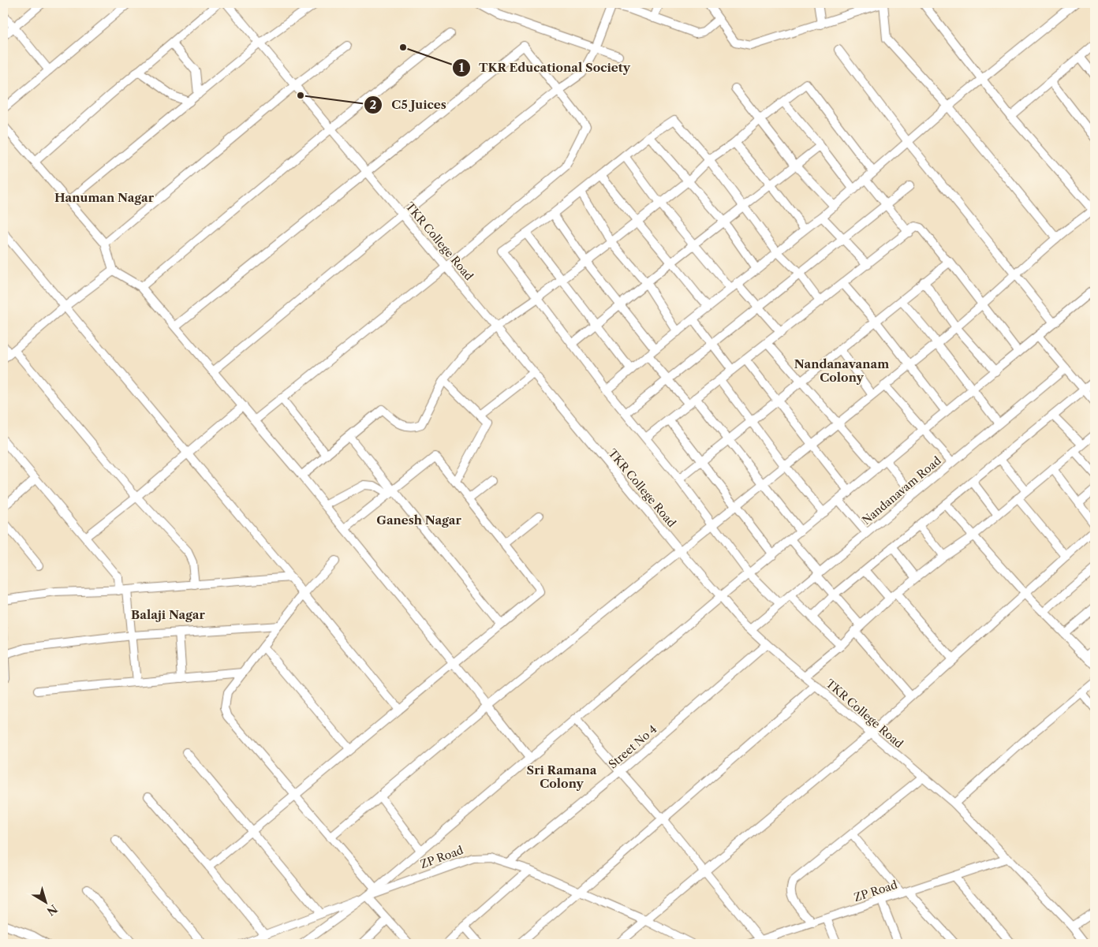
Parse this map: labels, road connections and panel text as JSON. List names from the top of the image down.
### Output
{
  "streets": {
    "street": [
      "TKR College Road",
      "Nandanavam Road",
      "Street No 4",
      "ZP Road"
    ]
  },
  "crossings": [
    ["TKR College Road", "Nandanavam Road"],
    ["TKR College Road", "Street No 4"],
    ["TKR College Road", "ZP Road"],
    ["Street No 4", "ZP Road"]
  ],
  "districts": [
    "Hanuman Nagar",
    "Nandanavanam Colony",
    "Ganesh Nagar",
    "Balaji Nagar",
    "Sri Ramana Colony"
  ],
  "places": ["TKR Educational Society", "C5 Juices"],
  "north": "bottom right"
}
